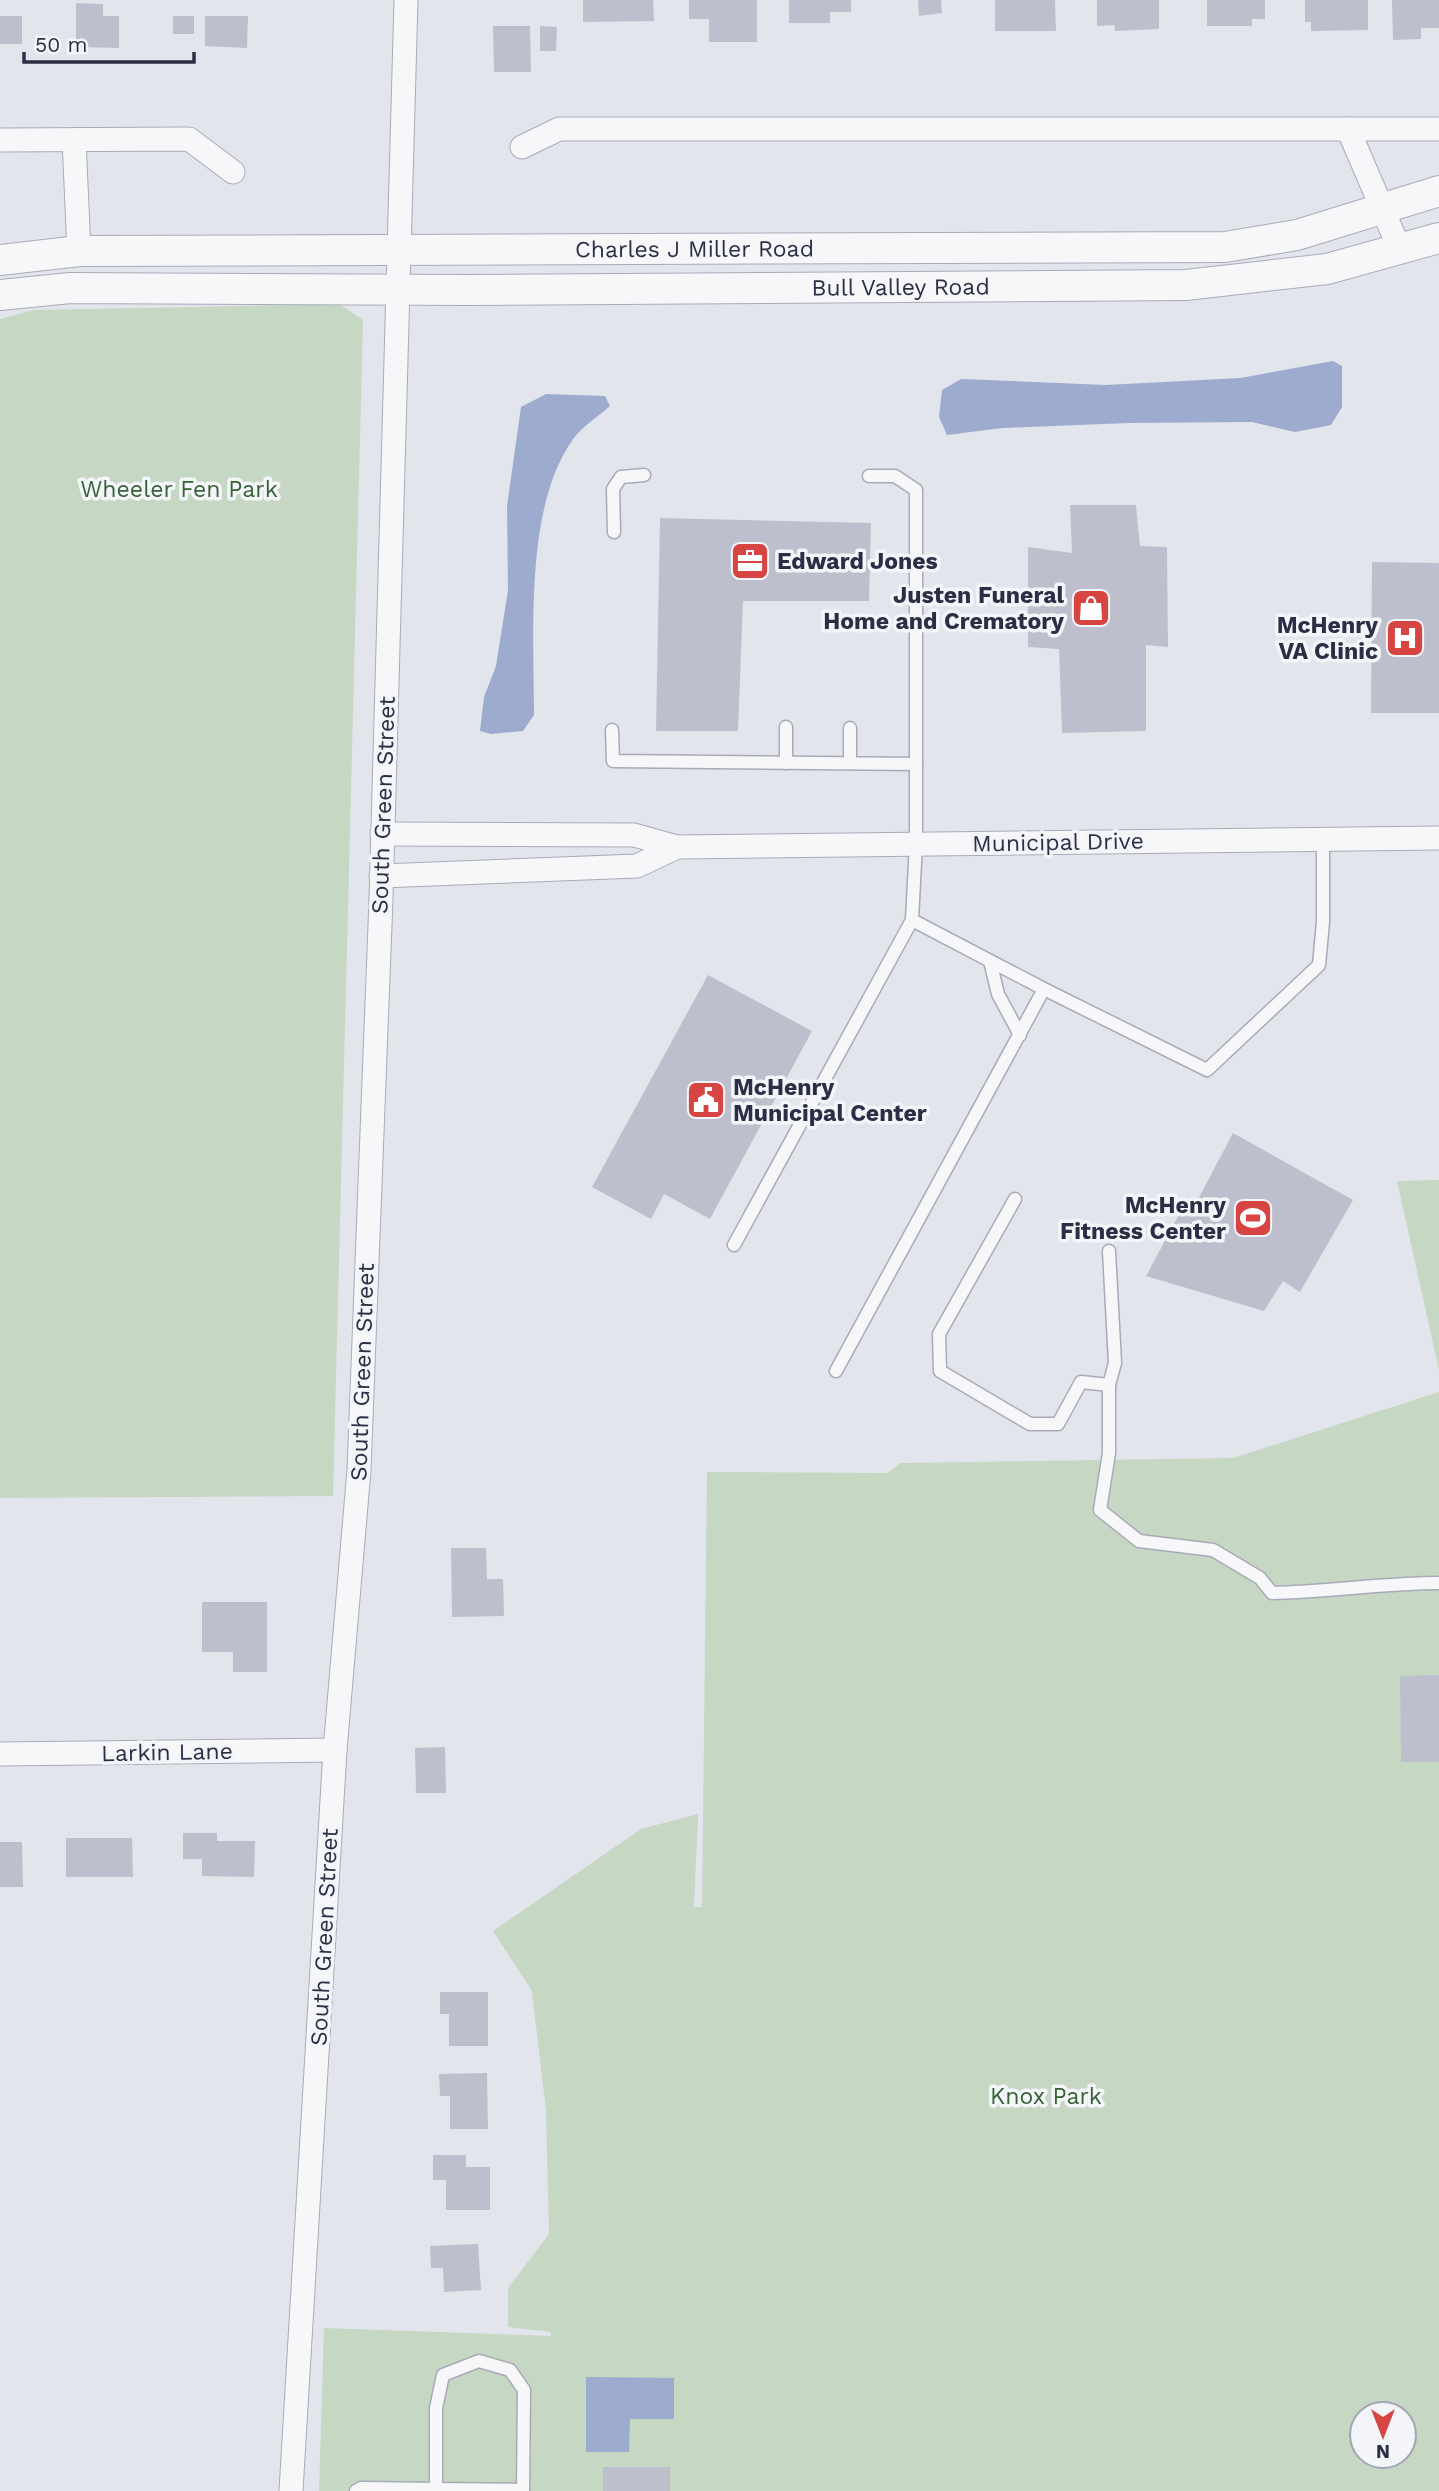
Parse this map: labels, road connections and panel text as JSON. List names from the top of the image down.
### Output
{
  "streets": {
    "street": [
      "Charles J Miller Road",
      "Bull Valley Road",
      "South Green Street",
      "Municipal Drive",
      "Larkin Lane"
    ]
  },
  "crossings": [
    ["Charles J Miller Road", "South Green Street"],
    ["Bull Valley Road", "South Green Street"],
    ["South Green Street", "Municipal Drive"],
    ["South Green Street", "Larkin Lane"]
  ],
  "parks": ["Wheeler Fen Park", "Knox Park"],
  "places": {
    "office": ["Edward Jones"],
    "shop": ["Justen Funeral Home and Crematory"],
    "hospital": ["McHenry VA Clinic"],
    "public building": ["McHenry Municipal Center"],
    "sports": ["McHenry Fitness Center"]
  },
  "scale_bar": "50 m",
  "north": "bottom"
}
